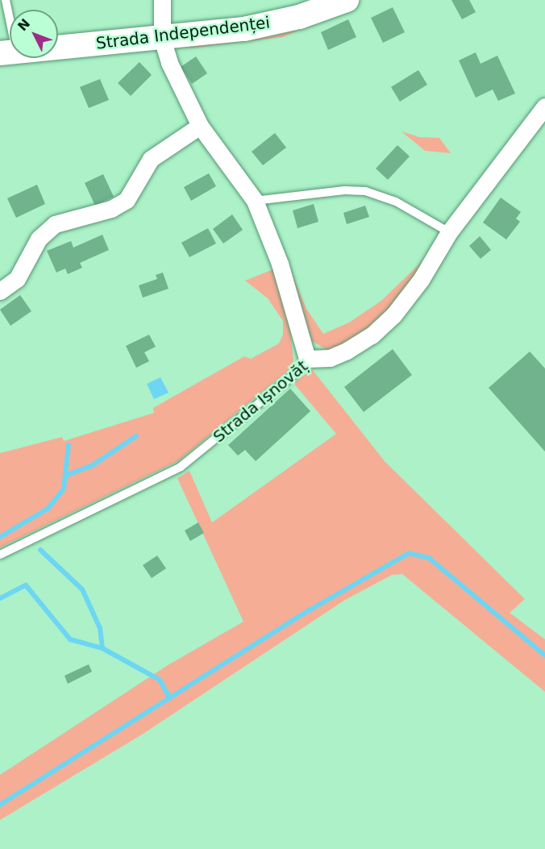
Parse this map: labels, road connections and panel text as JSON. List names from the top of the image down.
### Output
{
  "streets": {
    "main road": ["Strada Independenței"],
    "street": ["Strada Ișnovăț"]
  },
  "north": "top left"
}
